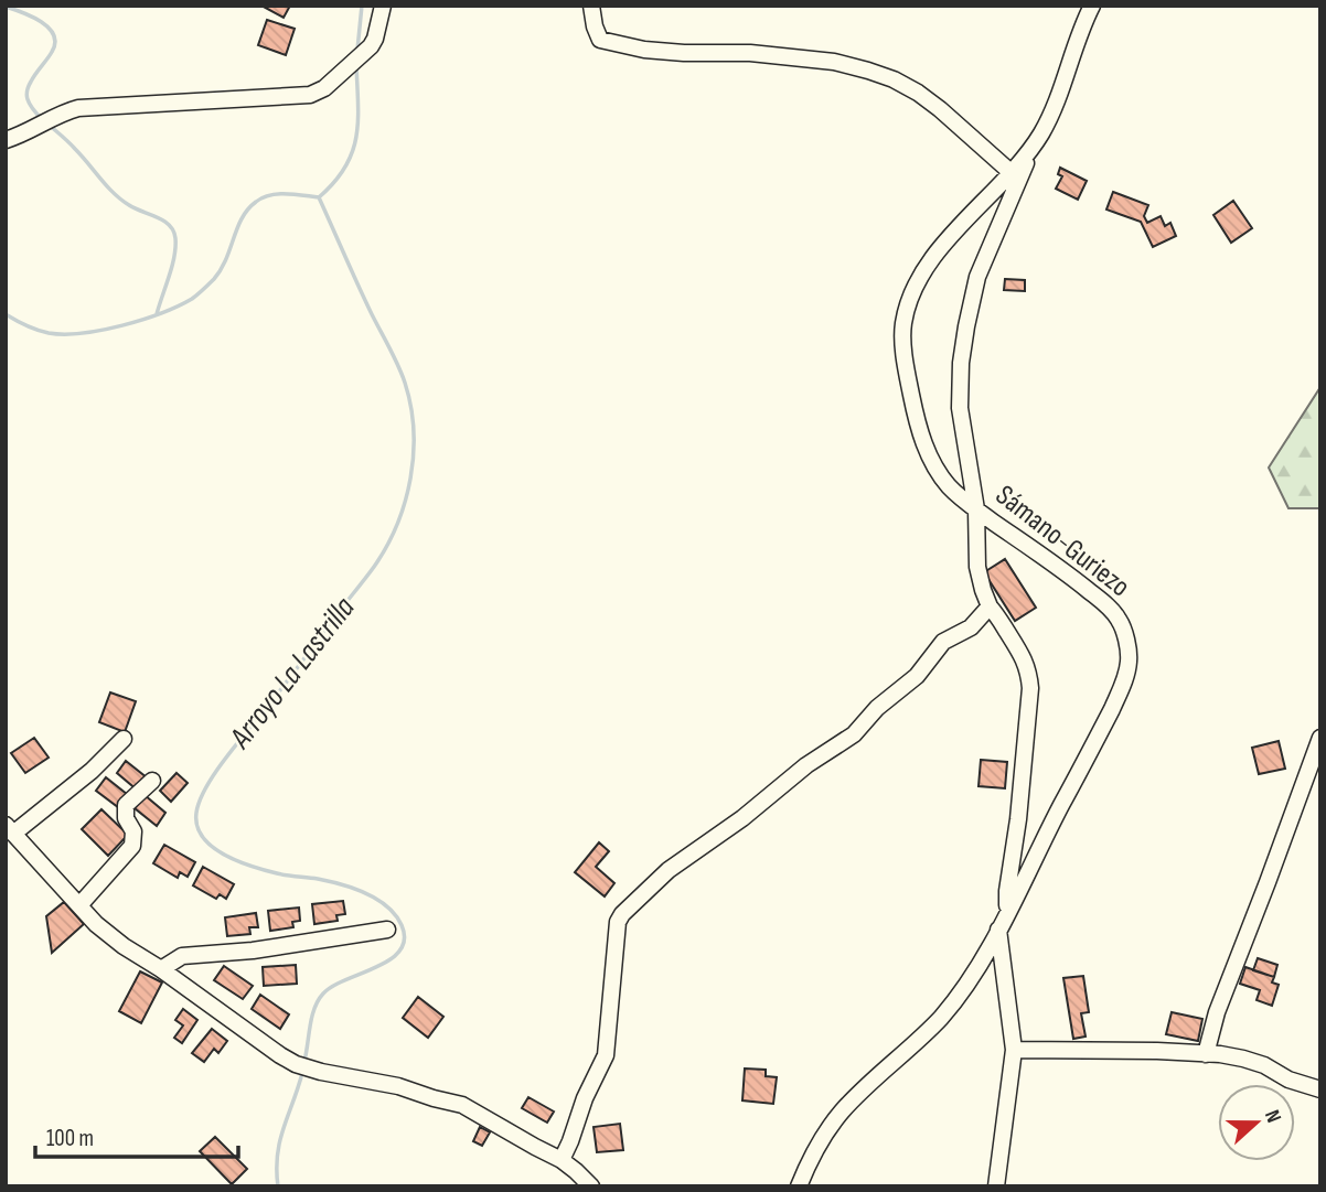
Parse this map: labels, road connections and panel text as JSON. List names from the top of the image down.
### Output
{
  "streets": {
    "street": ["Sámano-Guriezo"]
  },
  "water": ["Arroyo La Lastrilla"],
  "scale_bar": "100 m",
  "north": "right"
}
